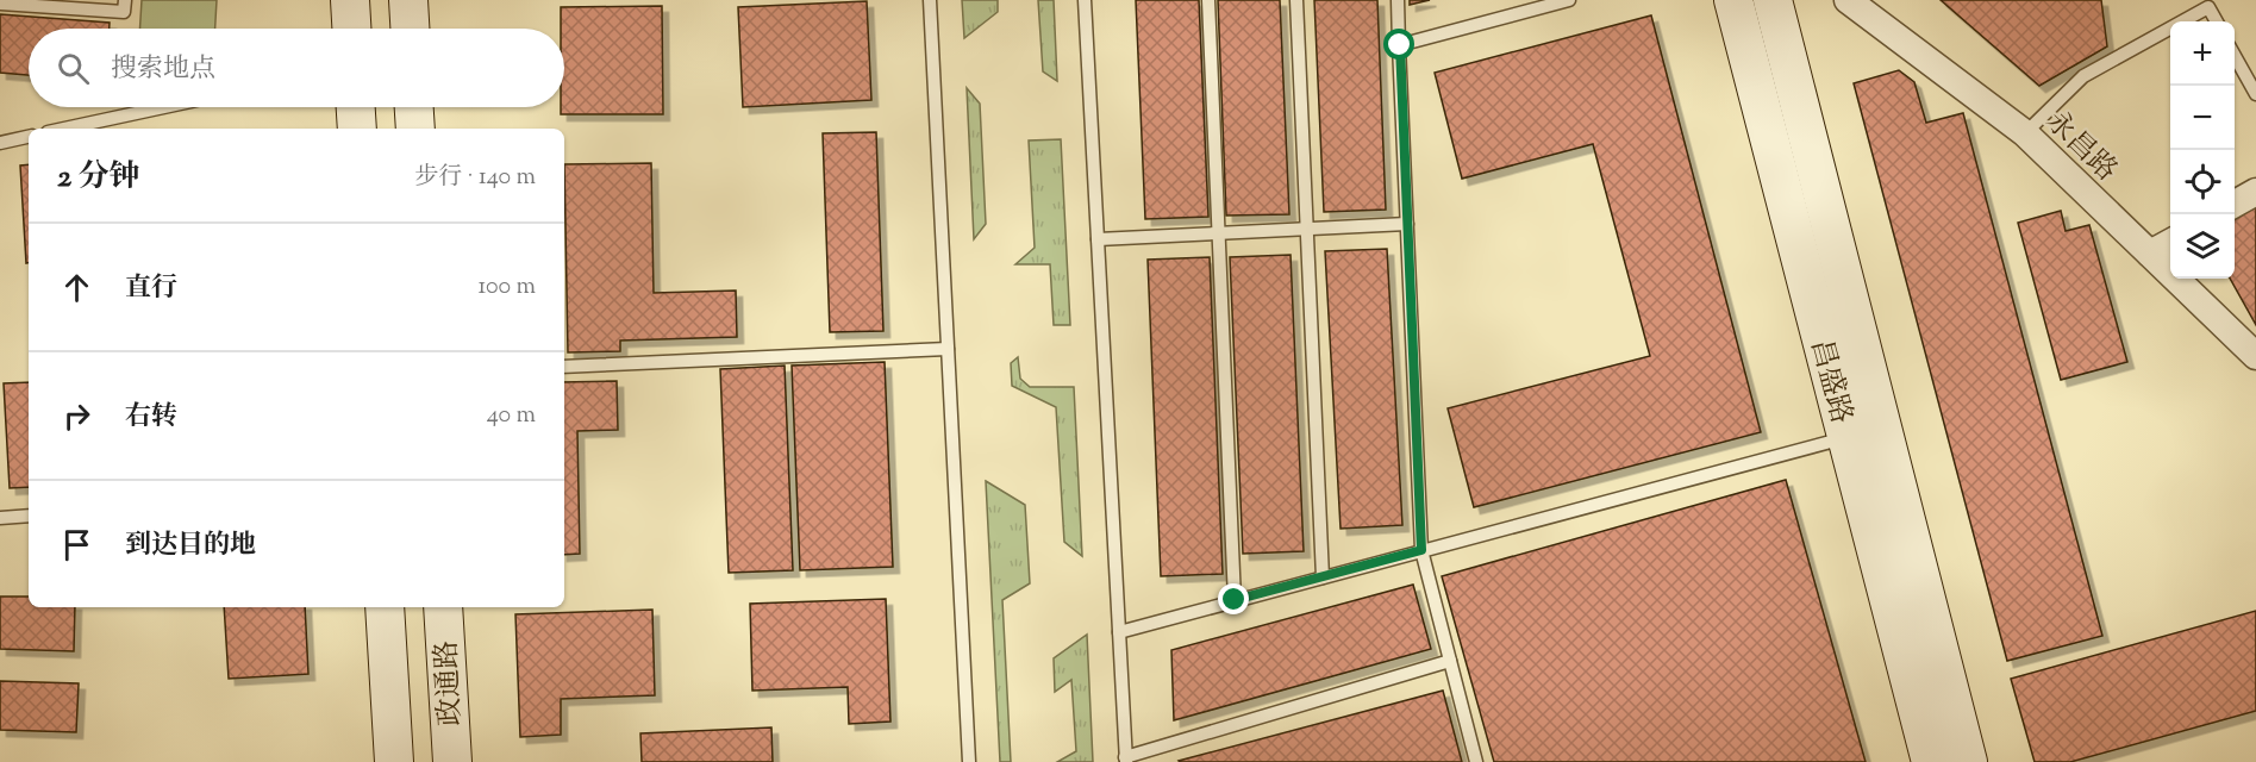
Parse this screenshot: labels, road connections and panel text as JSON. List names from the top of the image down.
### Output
{
  "streets": {
    "street": ["永昌路", "昌盛路", "政通路"]
  },
  "page": {
    "map_buttons": ["+", "−"],
    "search": "搜索地点",
    "heading": ["2 分钟", "步行 · 140 m"],
    "list": [
      ["直行", "100 m"],
      ["右转", "40 m"],
      "到达目的地"
    ]
  }
}
